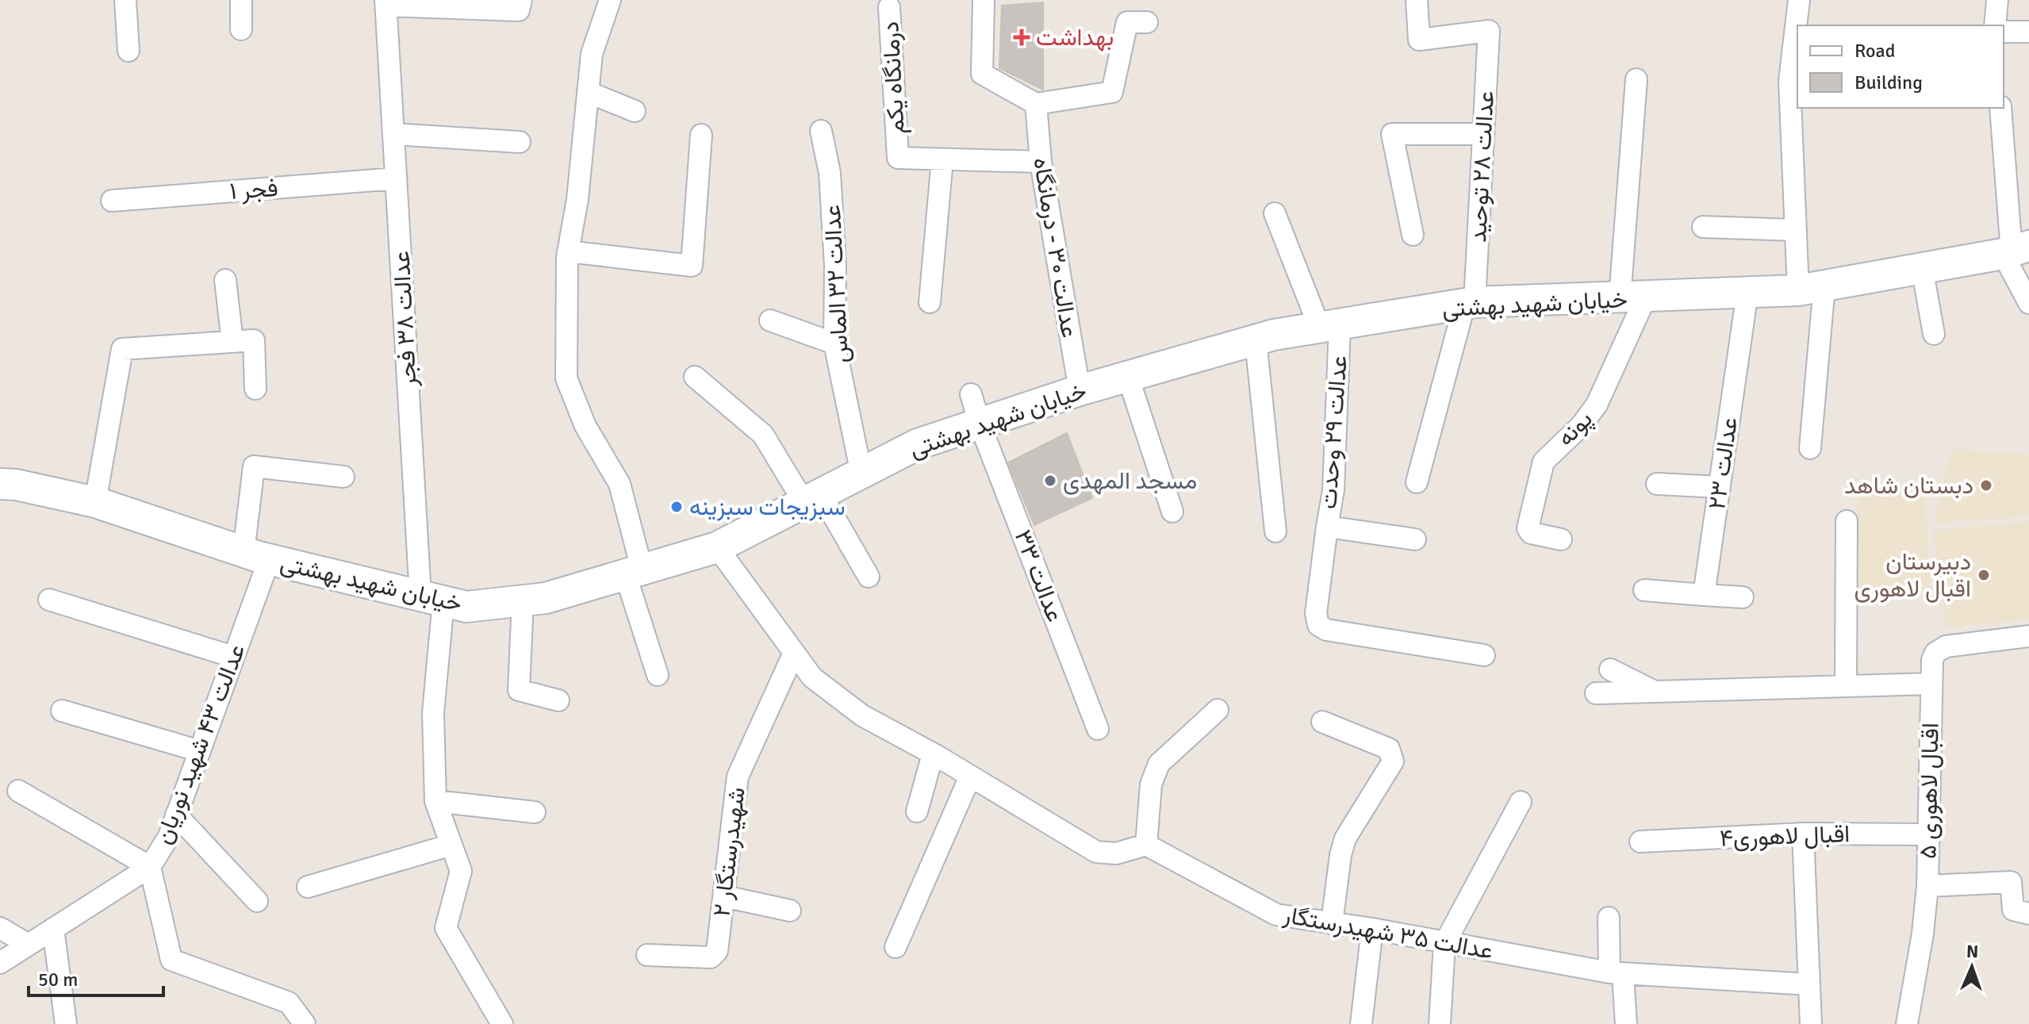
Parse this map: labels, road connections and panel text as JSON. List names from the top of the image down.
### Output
{
  "streets": {
    "main road": ["خیابان شهید بهشتی"],
    "street": [
      "درمانگاه یکم",
      "عدالت ۲۸ توحید",
      "فجر ۱",
      "عدالت ۳۰ - درمانگاه",
      "عدالت ۳۲ الماس",
      "عدالت ۳۸ فجر",
      "پونه",
      "عدالت ۲۹ وحدت",
      "عدالت ۲۳",
      "عدالت ۳۳",
      "عدالت ۴۳ شهید نوریان",
      "اقبال لاهوری ۵",
      "اقبال لاهوری۴",
      "شهیدرستگار ۲",
      "عدالت ۳۵ شهیدرستگار"
    ]
  },
  "crossings": [
    ["درمانگاه یکم", "عدالت ۳۰ - درمانگاه"],
    ["عدالت ۲۸ توحید", "خیابان شهید بهشتی"],
    ["فجر ۱", "عدالت ۳۸ فجر"],
    ["عدالت ۳۰ - درمانگاه", "خیابان شهید بهشتی"],
    ["عدالت ۳۲ الماس", "خیابان شهید بهشتی"],
    ["خیابان شهید بهشتی", "عدالت ۳۸ فجر"],
    ["خیابان شهید بهشتی", "پونه"],
    ["خیابان شهید بهشتی", "عدالت ۲۹ وحدت"],
    ["خیابان شهید بهشتی", "عدالت ۲۳"],
    ["خیابان شهید بهشتی", "عدالت ۳۳"],
    ["خیابان شهید بهشتی", "عدالت ۴۳ شهید نوریان"],
    ["اقبال لاهوری ۵", "اقبال لاهوری۴"]
  ],
  "places": {
    "health": ["بهداشت"],
    "other": [
      "مسجد المهدی",
      "دبستان شاهد",
      "سبزیجات سبزینه",
      "دبیرستان اقبال لاهوری"
    ]
  },
  "legend": ["Road", "Building"],
  "scale_bar": "50 m",
  "north": "top"
}
